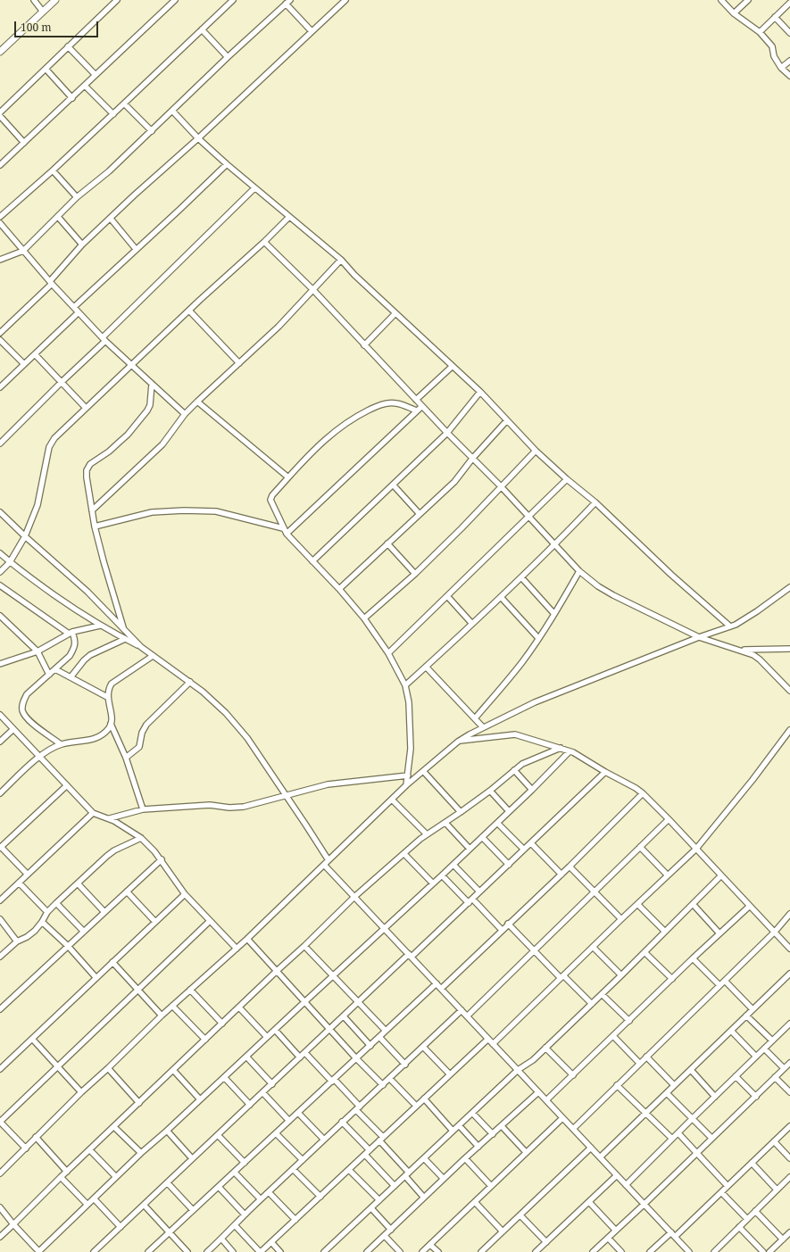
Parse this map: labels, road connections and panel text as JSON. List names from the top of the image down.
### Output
{
  "scale_bar": "100 m"
}
